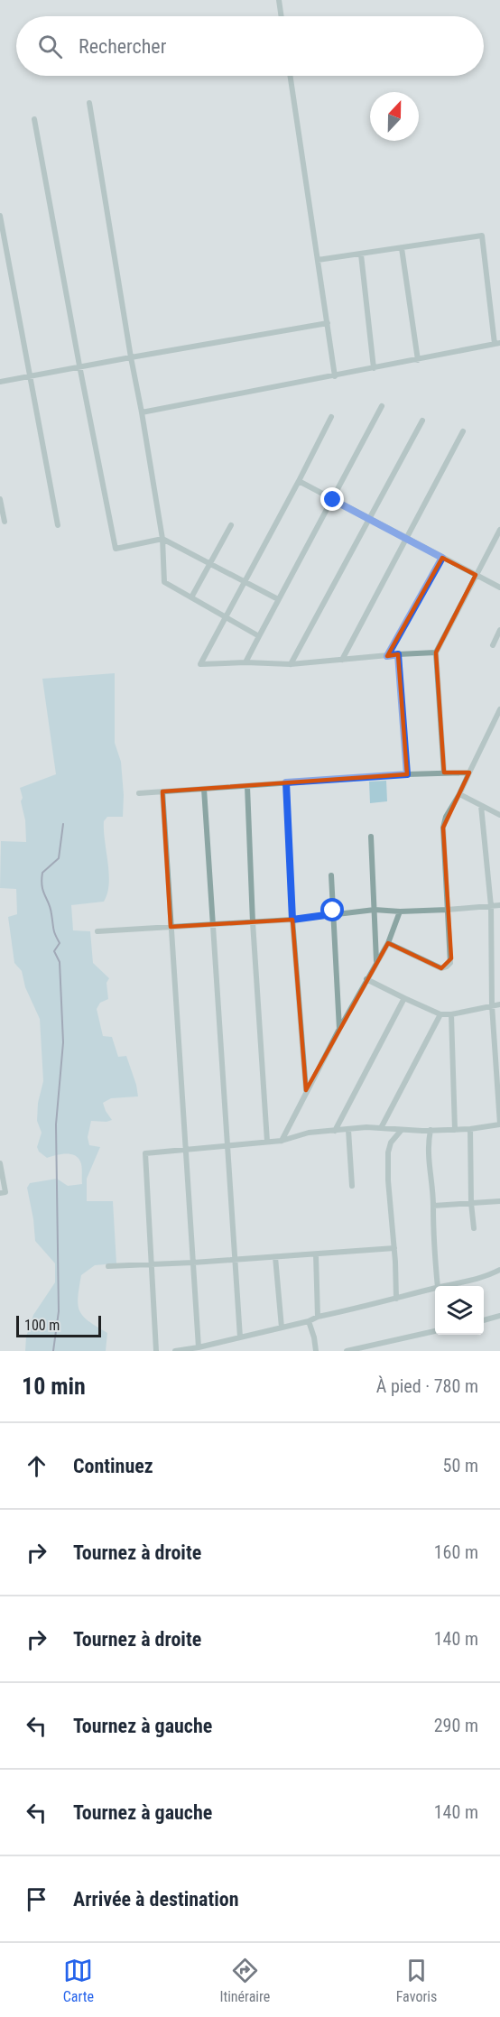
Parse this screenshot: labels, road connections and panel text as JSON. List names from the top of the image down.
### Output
{
  "scale_bar": "100 m",
  "north": "top",
  "page": {
    "search": "Rechercher",
    "scale": "100 m",
    "heading": ["10 min", "À pied · 780 m"],
    "list": [
      ["Continuez", "50 m"],
      ["Tournez à droite", "160 m"],
      ["Tournez à droite", "140 m"],
      ["Tournez à gauche", "290 m"],
      ["Tournez à gauche", "140 m"],
      "Arrivée à destination"
    ],
    "nav": ["Carte", "Itinéraire", "Favoris"]
  }
}
